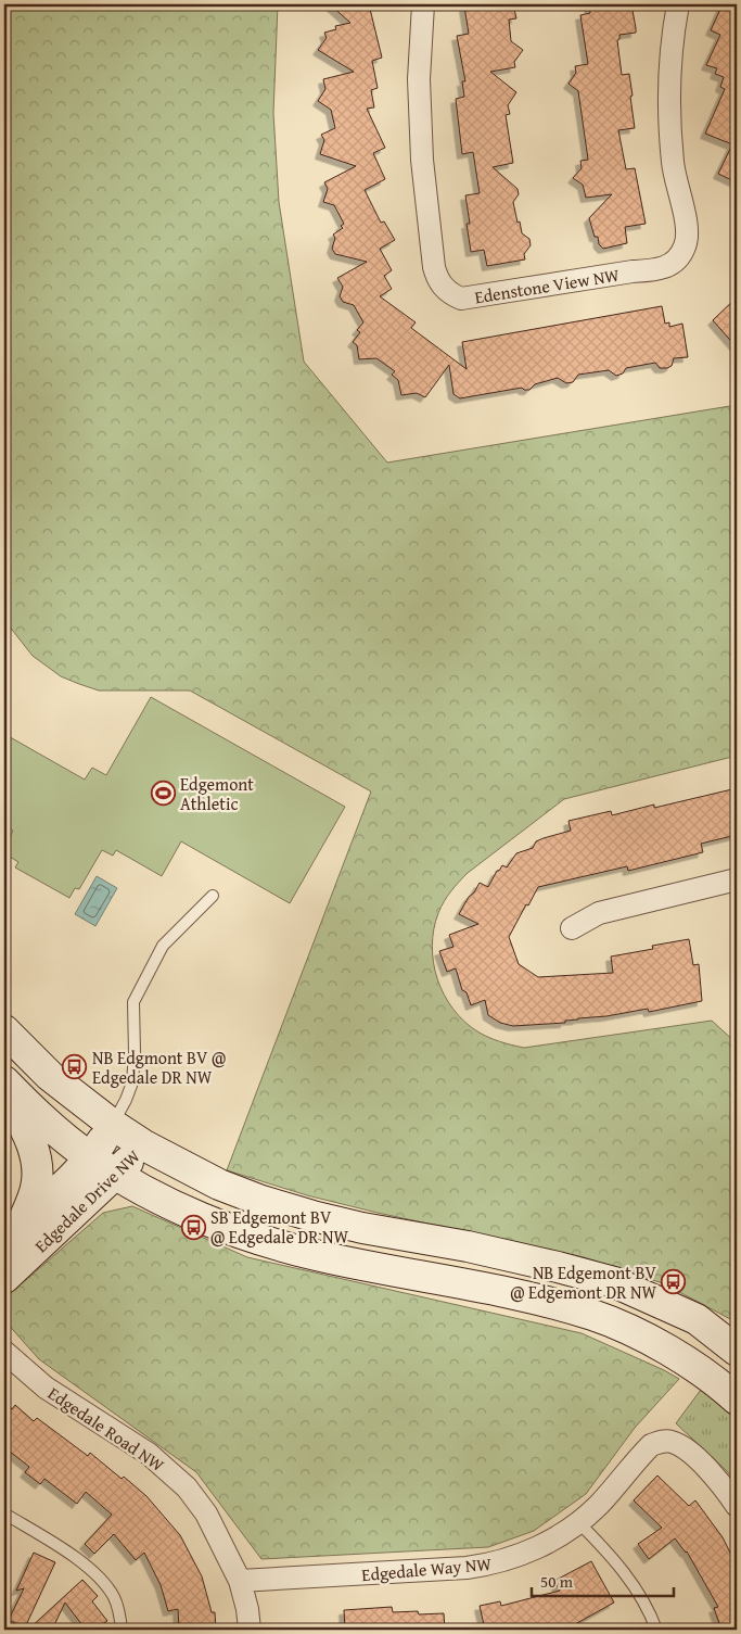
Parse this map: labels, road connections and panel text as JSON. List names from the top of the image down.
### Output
{
  "streets": {
    "main road": ["Edgedale Drive NW"],
    "street": ["Edenstone View NW", "Edgedale Road NW", "Edgedale Way NW"]
  },
  "crossings": [
    ["Edgedale Road NW", "Edgedale Way NW"]
  ],
  "places": {
    "sports": ["Edgemont Athletic"],
    "bus stop": ["NB Edgmont BV @ Edgedale DR NW", "SB Edgemont BV @ Edgedale DR NW", "NB Edgemont BV @ Edgemont DR NW"]
  },
  "scale_bar": "50 m"
}
